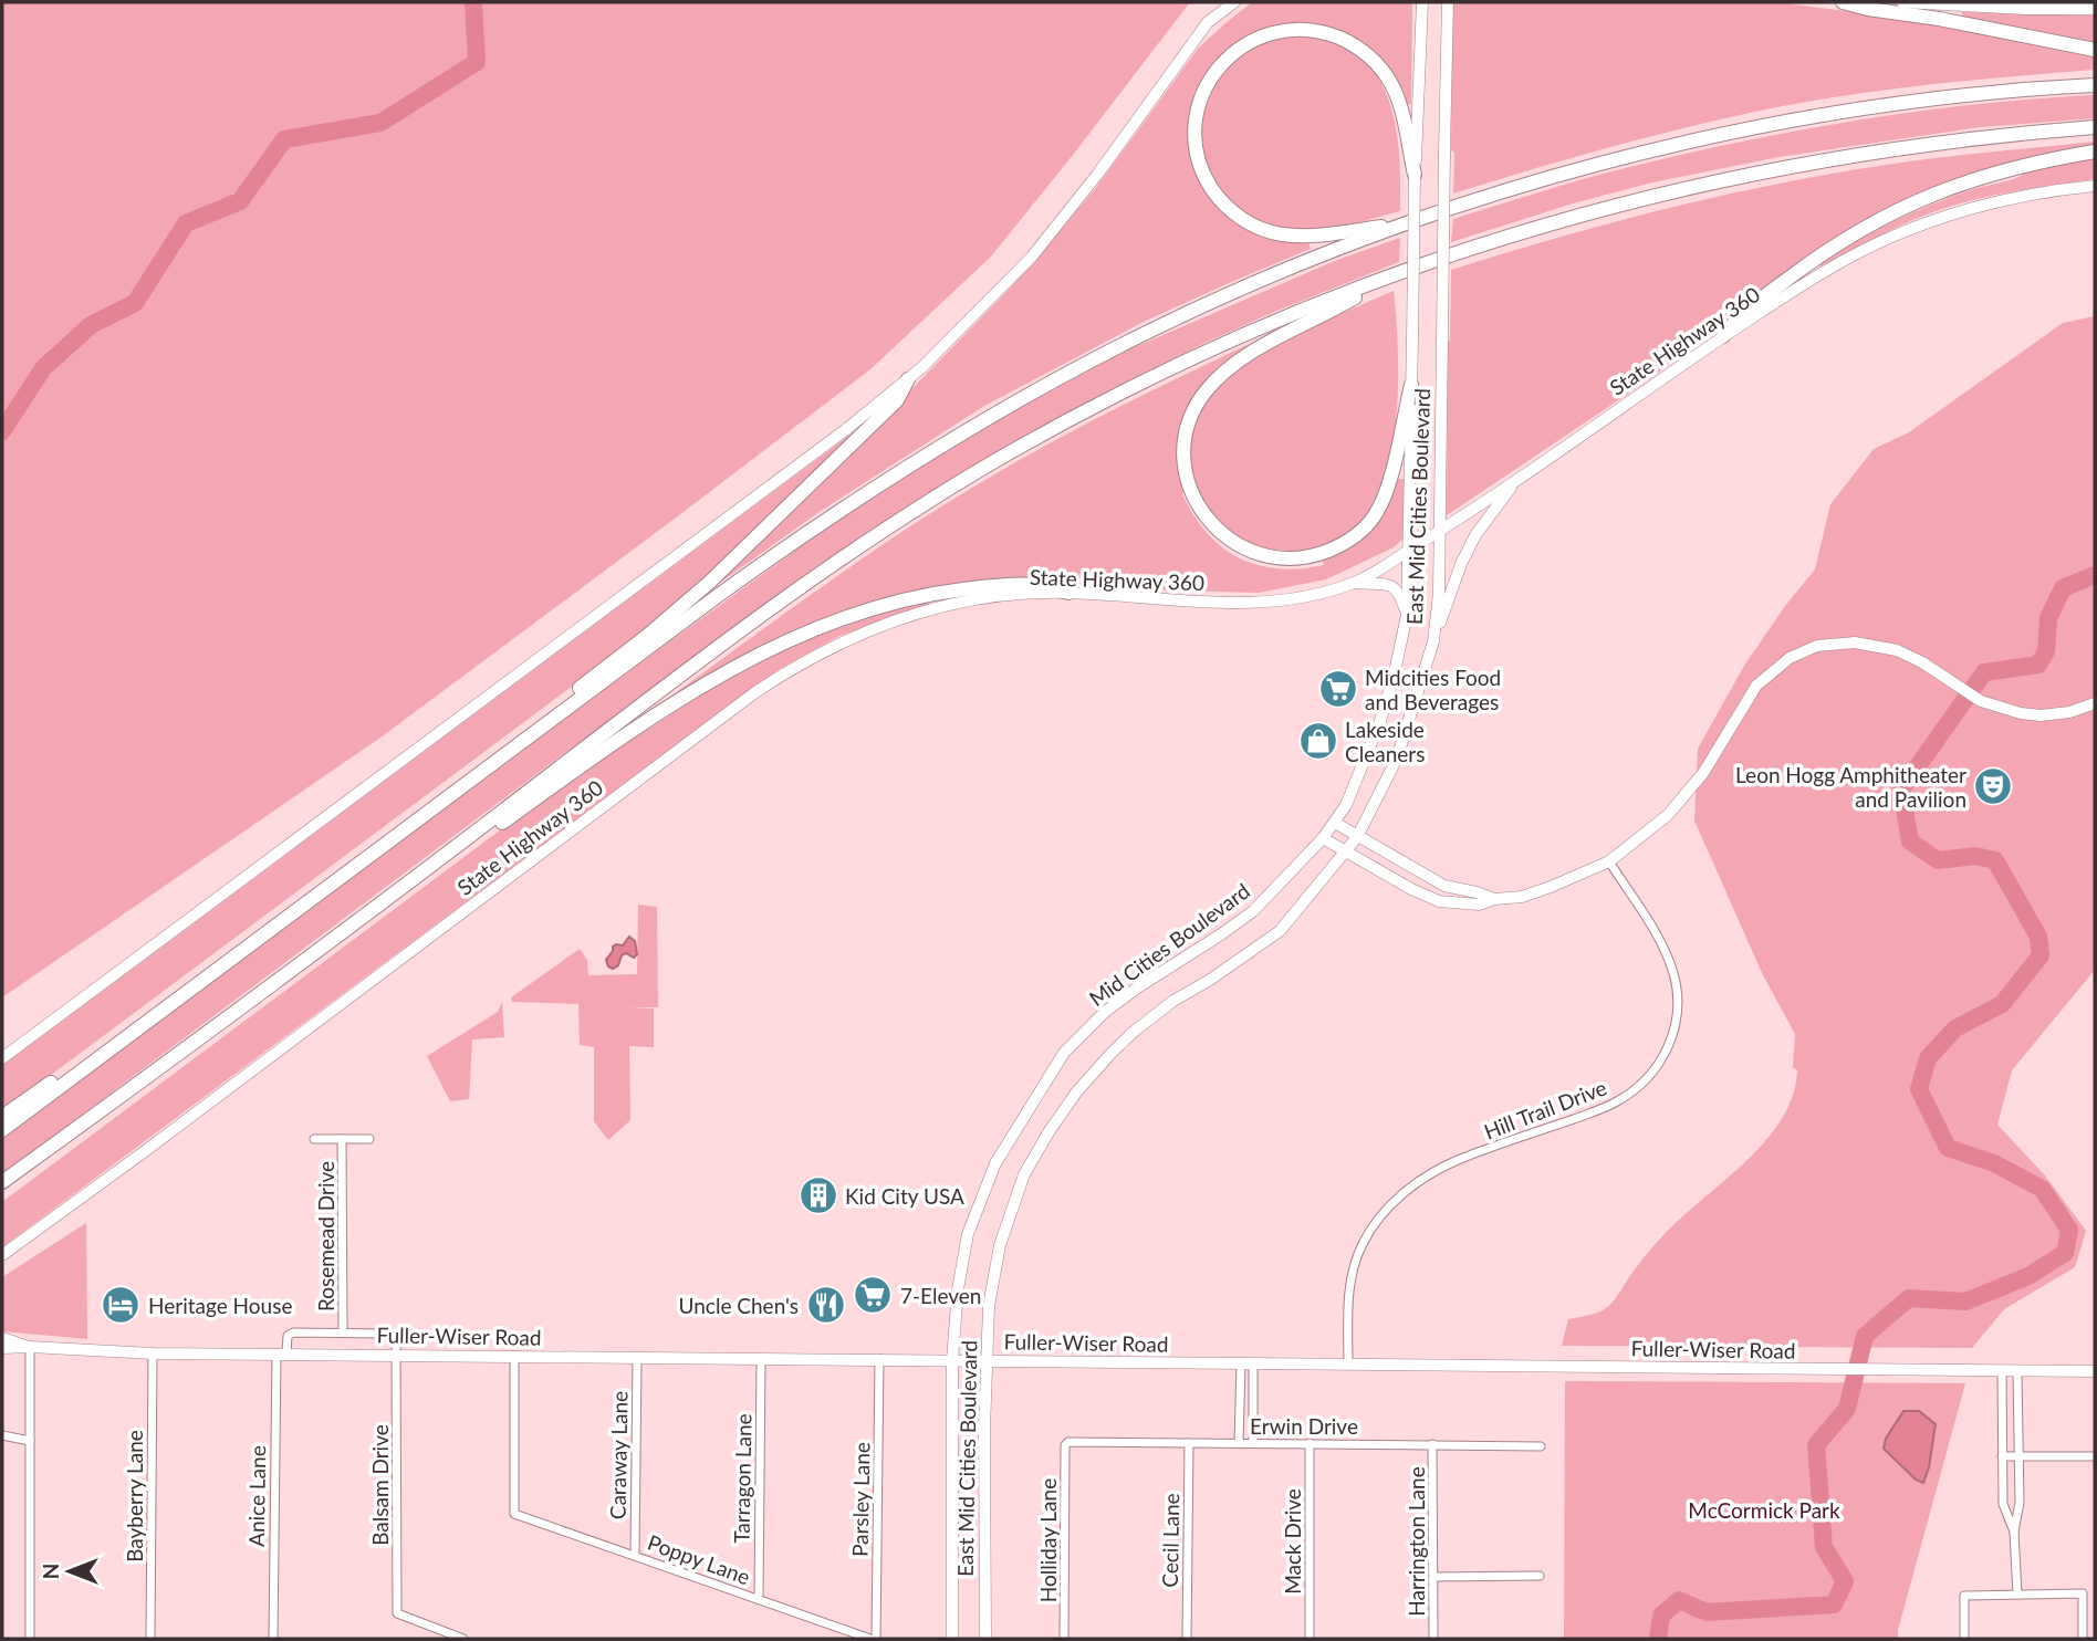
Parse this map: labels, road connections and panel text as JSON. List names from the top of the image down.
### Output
{
  "streets": {
    "main road": [
      "State Highway 360",
      "East Mid Cities Boulevard",
      "Mid Cities Boulevard",
      "Fuller-Wiser Road"
    ],
    "street": [
      "Hill Trail Drive",
      "Rosemead Drive",
      "Erwin Drive",
      "Caraway Lane",
      "Tarragon Lane",
      "Balsam Drive",
      "Bayberry Lane",
      "Anice Lane",
      "Parsley Lane",
      "Holliday Lane",
      "Cecil Lane",
      "Mack Drive",
      "Harrington Lane",
      "Poppy Lane"
    ]
  },
  "crossings": [
    ["State Highway 360", "East Mid Cities Boulevard"],
    ["East Mid Cities Boulevard", "Mid Cities Boulevard"],
    ["East Mid Cities Boulevard", "Fuller-Wiser Road"],
    ["Mid Cities Boulevard", "Fuller-Wiser Road"],
    ["Hill Trail Drive", "Fuller-Wiser Road"],
    ["Rosemead Drive", "Fuller-Wiser Road"],
    ["Rosemead Drive", "Balsam Drive"],
    ["Rosemead Drive", "Anice Lane"],
    ["Fuller-Wiser Road", "Caraway Lane"],
    ["Fuller-Wiser Road", "Tarragon Lane"],
    ["Fuller-Wiser Road", "Balsam Drive"],
    ["Fuller-Wiser Road", "Bayberry Lane"],
    ["Fuller-Wiser Road", "Anice Lane"],
    ["Fuller-Wiser Road", "Parsley Lane"],
    ["Fuller-Wiser Road", "Poppy Lane"],
    ["Erwin Drive", "Holliday Lane"],
    ["Erwin Drive", "Cecil Lane"],
    ["Erwin Drive", "Mack Drive"],
    ["Erwin Drive", "Harrington Lane"],
    ["Caraway Lane", "Poppy Lane"],
    ["Tarragon Lane", "Poppy Lane"],
    ["Parsley Lane", "Poppy Lane"]
  ],
  "parks": ["McCormick Park"],
  "places": {
    "supermarket": ["Midcities Food and Beverages", "7-Eleven"],
    "shop": ["Lakeside Cleaners"],
    "theatre": ["Leon Hogg Amphitheater and Pavilion"],
    "building": ["Kid City USA"],
    "hotel": ["Heritage House"],
    "restaurant": ["Uncle Chen's"]
  },
  "north": "left"
}
